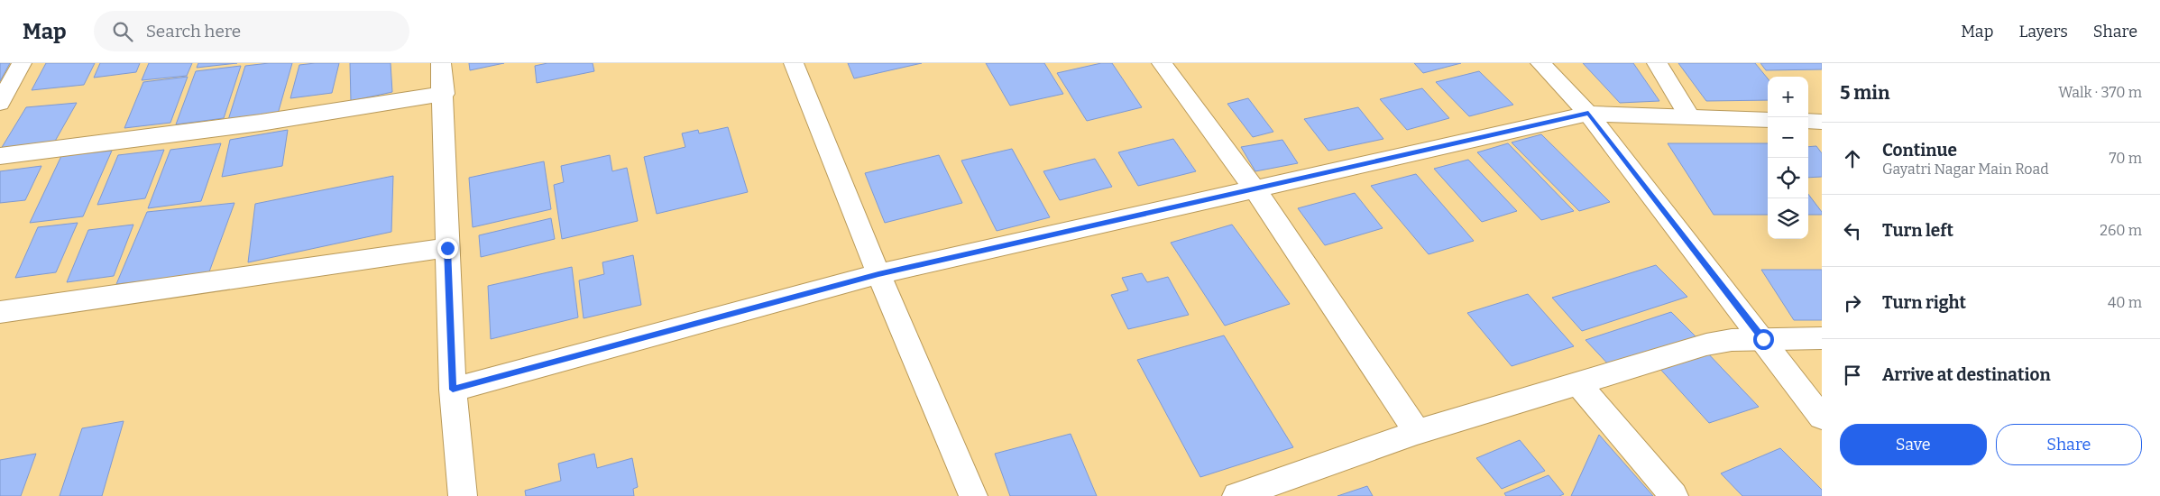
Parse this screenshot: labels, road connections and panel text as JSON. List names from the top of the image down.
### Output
{
  "page": {
    "header": "Map",
    "search": "Search here",
    "nav": ["Map", "Layers", "Share"],
    "heading": ["5 min", "Walk · 370 m"],
    "map_buttons": ["+", "−"],
    "list": [
      ["Continue", "Gayatri Nagar Main Road", "70 m"],
      ["Turn left", "260 m"],
      ["Turn right", "40 m"],
      "Arrive at destination"
    ],
    "buttons": ["Save", "Share"]
  }
}
